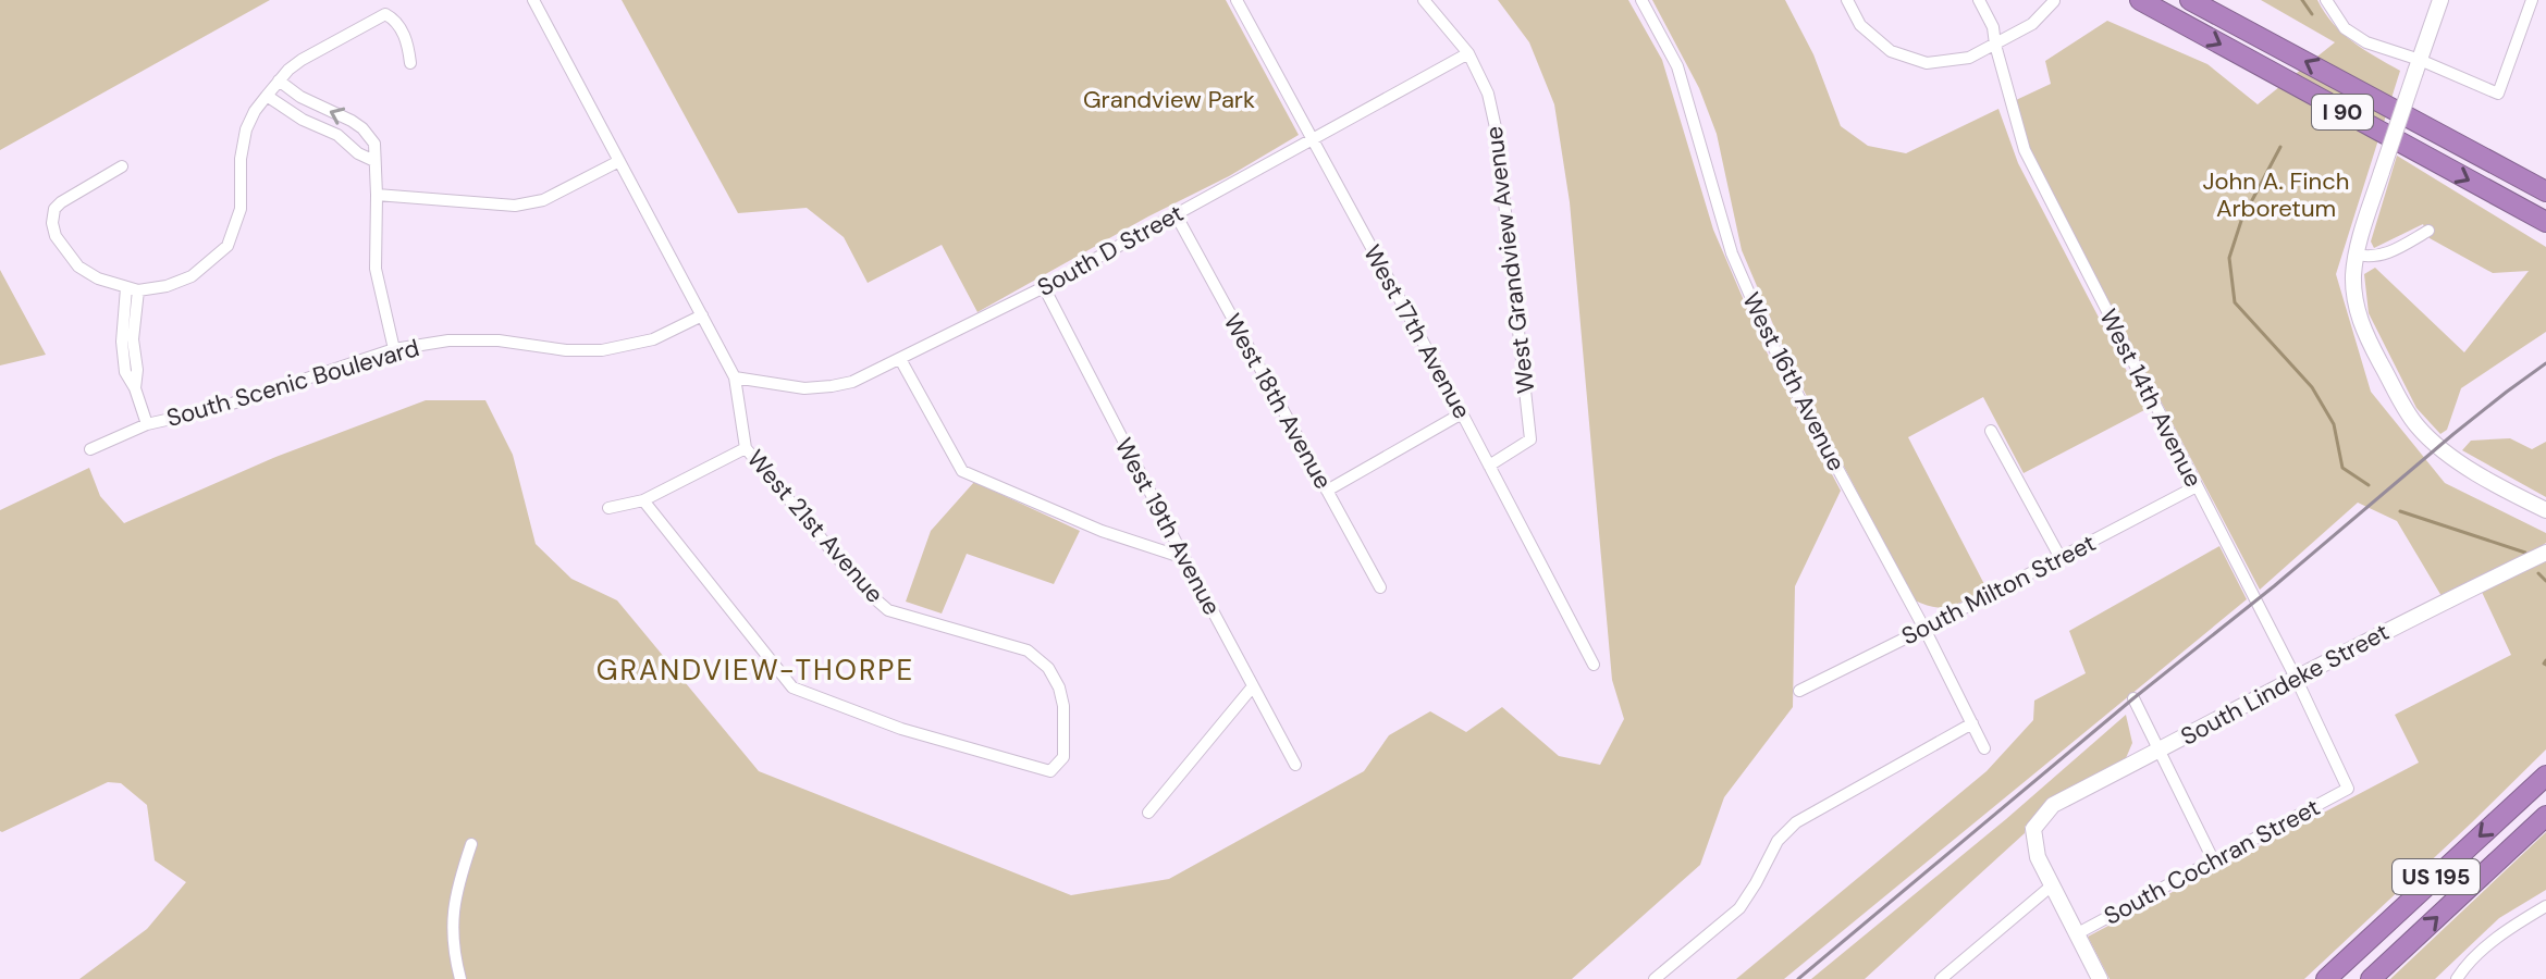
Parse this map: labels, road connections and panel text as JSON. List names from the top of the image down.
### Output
{
  "streets": {
    "highway": ["I 90", "US 195"],
    "street": [
      "South D Street",
      "West Grandview Avenue",
      "West 17th Avenue",
      "West 16th Avenue",
      "South Scenic Boulevard",
      "West 14th Avenue",
      "West 18th Avenue",
      "West 21st Avenue",
      "West 19th Avenue",
      "South Milton Street",
      "South Lindeke Street",
      "South Cochran Street"
    ]
  },
  "crossings": [
    ["South D Street", "West Grandview Avenue"],
    ["South D Street", "West 17th Avenue"],
    ["South D Street", "West 18th Avenue"],
    ["South D Street", "West 21st Avenue"],
    ["South D Street", "West 19th Avenue"],
    ["West Grandview Avenue", "West 17th Avenue"],
    ["West 16th Avenue", "South Milton Street"],
    ["South Scenic Boulevard", "West 21st Avenue"],
    ["West 14th Avenue", "South Milton Street"],
    ["West 14th Avenue", "South Lindeke Street"],
    ["West 14th Avenue", "South Cochran Street"]
  ],
  "districts": ["GRANDVIEW-THORPE"],
  "parks": ["Grandview Park", "John A. Finch Arboretum"]
}
